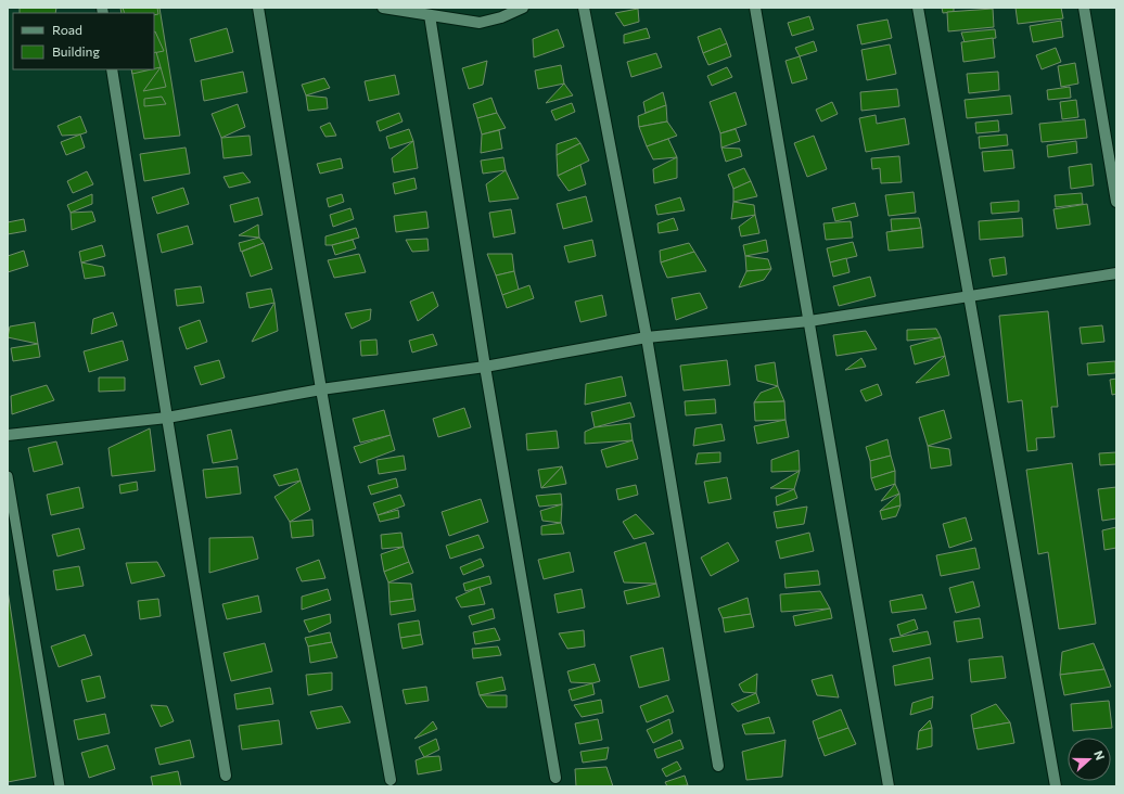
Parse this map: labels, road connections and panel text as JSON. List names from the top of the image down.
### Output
{
  "legend": ["Road", "Building"],
  "north": "right"
}
